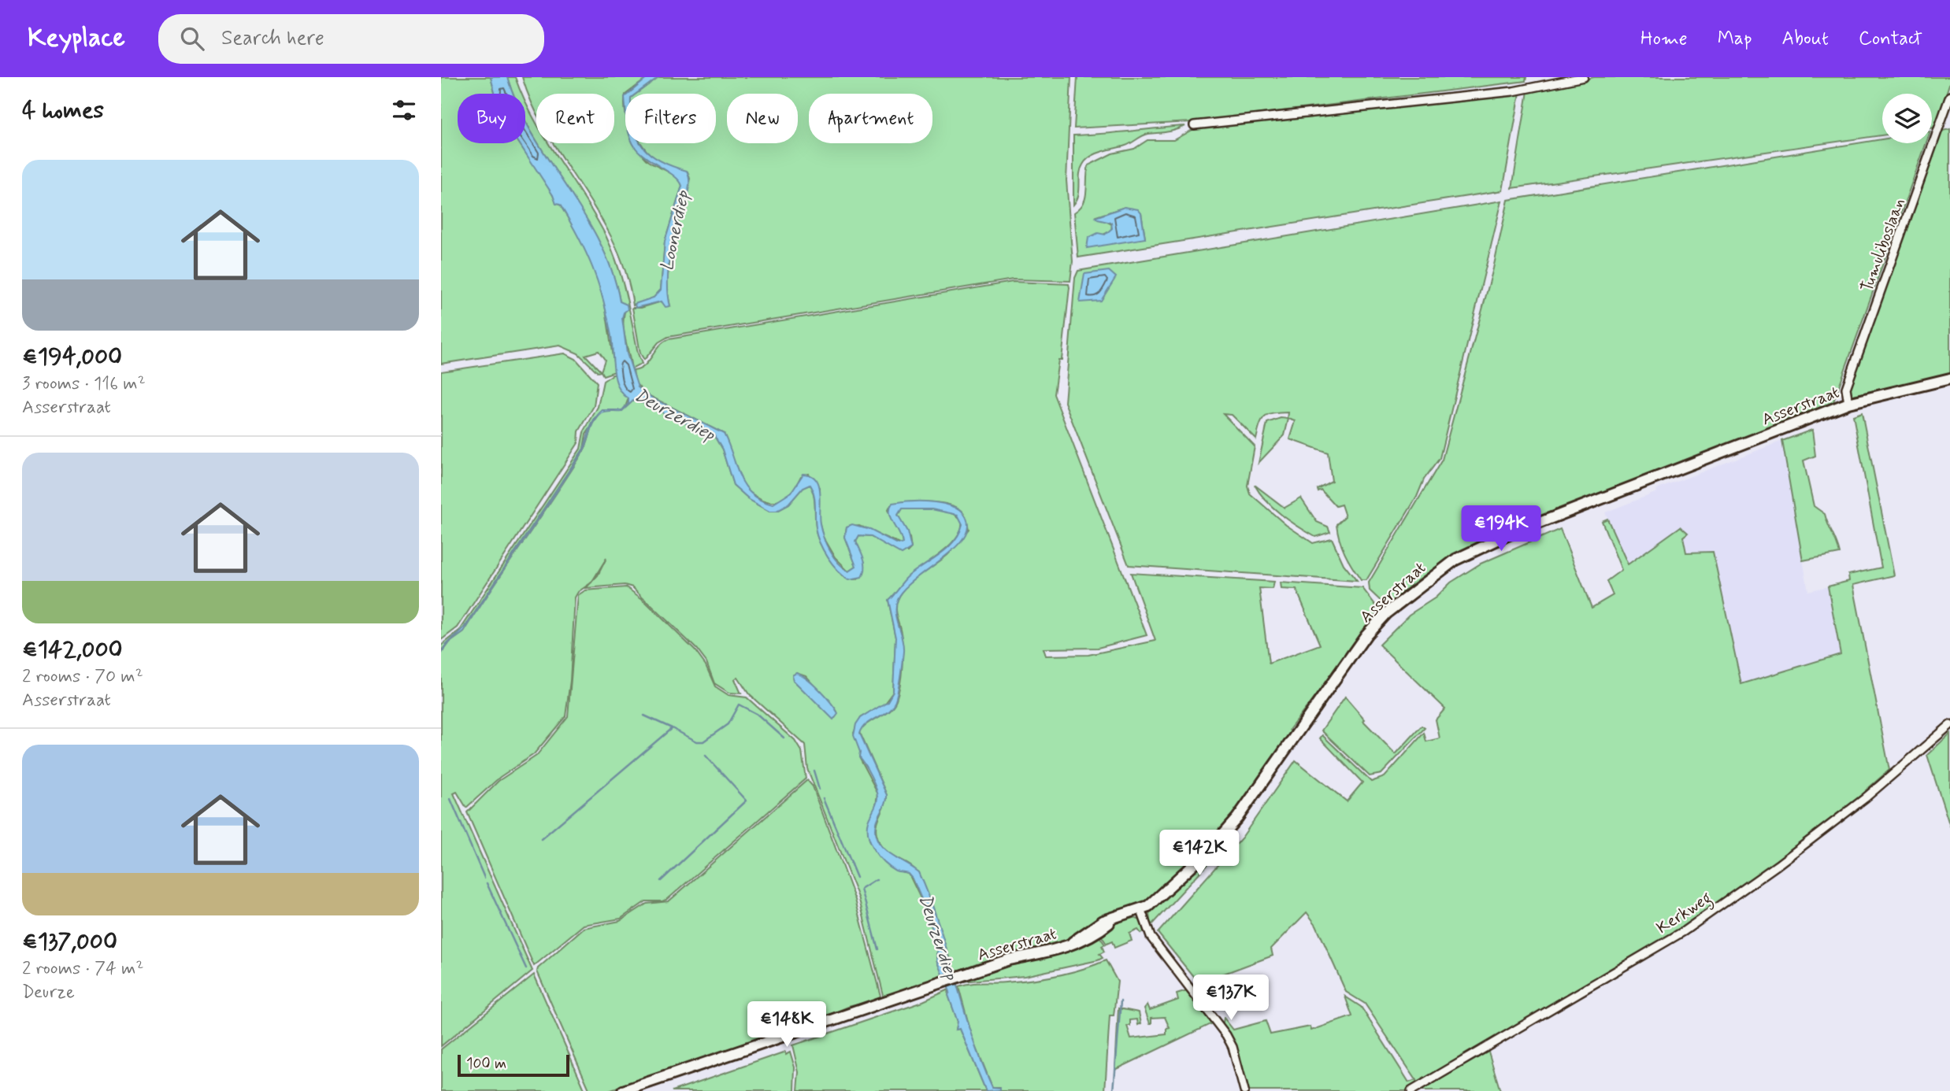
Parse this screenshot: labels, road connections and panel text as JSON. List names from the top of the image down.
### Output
{
  "streets": {
    "main road": ["Asserstraat"],
    "street": ["Tumuliboslaan", "Kerkweg"]
  },
  "crossings": [
    ["Tumuliboslaan", "Asserstraat"]
  ],
  "water": ["Loonerdiep", "Deurzerdiep"],
  "scale_bar": "100 m",
  "page": {
    "header": "Keyplace",
    "search": "Search here",
    "nav": [
      "Home",
      "Map",
      "About",
      "Contact"
    ],
    "heading": "4 homes",
    "chip": [
      "Buy",
      "Rent",
      "Filters",
      "New",
      "Apartment"
    ],
    "list": [
      {
        "name": "€194,000",
        "note": "3 rooms · 116 m² · Asserstraat"
      },
      {
        "name": "€142,000",
        "note": "2 rooms · 70 m² · Asserstraat"
      },
      {
        "name": "€137,000",
        "note": "2 rooms · 74 m² · Deurze"
      }
    ],
    "price": [
      "€194K",
      "€142K",
      "€137K",
      "€148K"
    ],
    "scale": "100 m"
  }
}
